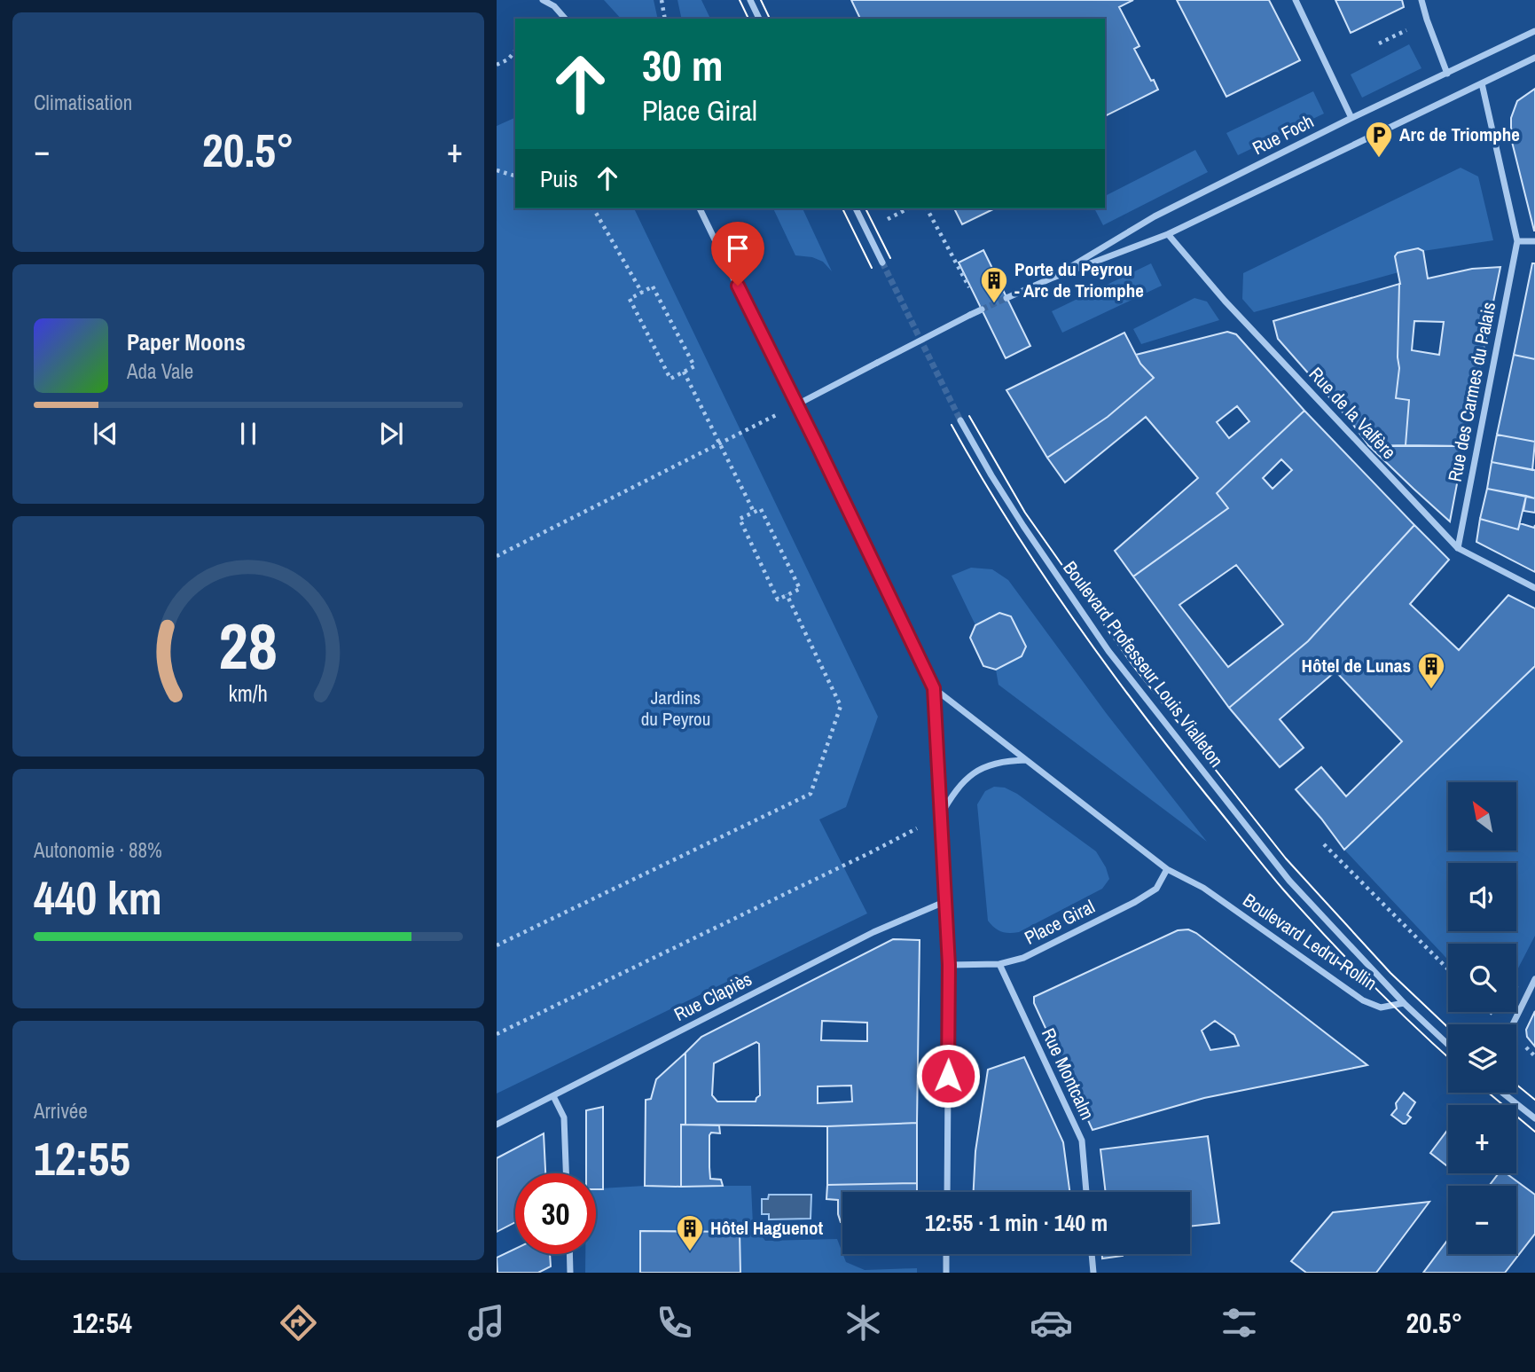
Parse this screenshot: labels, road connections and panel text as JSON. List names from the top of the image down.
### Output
{
  "streets": {
    "street": [
      "Rue Foch",
      "Rue des Carmes du Palais",
      "Rue de la Valfère",
      "Boulevard Professeur Louis Vialleton",
      "Place Giral",
      "Boulevard Ledru-Rollin",
      "Rue Clapiès",
      "Rue Montcalm"
    ]
  },
  "crossings": [
    ["Rue Foch", "Rue de la Valfère"],
    ["Rue des Carmes du Palais", "Rue de la Valfère"],
    ["Boulevard Professeur Louis Vialleton", "Boulevard Ledru-Rollin"],
    ["Place Giral", "Boulevard Ledru-Rollin"],
    ["Place Giral", "Rue Montcalm"]
  ],
  "parks": ["Jardins du Peyrou"],
  "places": {
    "parking": ["Arc de Triomphe"],
    "building": ["Porte du Peyrou - Arc de Triomphe", "Hôtel de Lunas", "Hôtel Haguenot"]
  },
  "north": "top left",
  "page": {
    "tile": [
      "Climatisation",
      ["Autonomie · 88%", "440 km"],
      ["Arrivée", "12:55"]
    ],
    "turn": ["30 m", "Place Giral"],
    "heat": ["−", "20.5°", "+"],
    "then": "Puis",
    "song": ["Paper Moons", "Ada Vale"],
    "map_buttons": ["+", "−"],
    "limit": "30",
    "trip": "12:55 · 1 min · 140 m",
    "tabs": ["12:54", "20.5°"],
    "gauge": ["28", "km/h"]
  }
}
